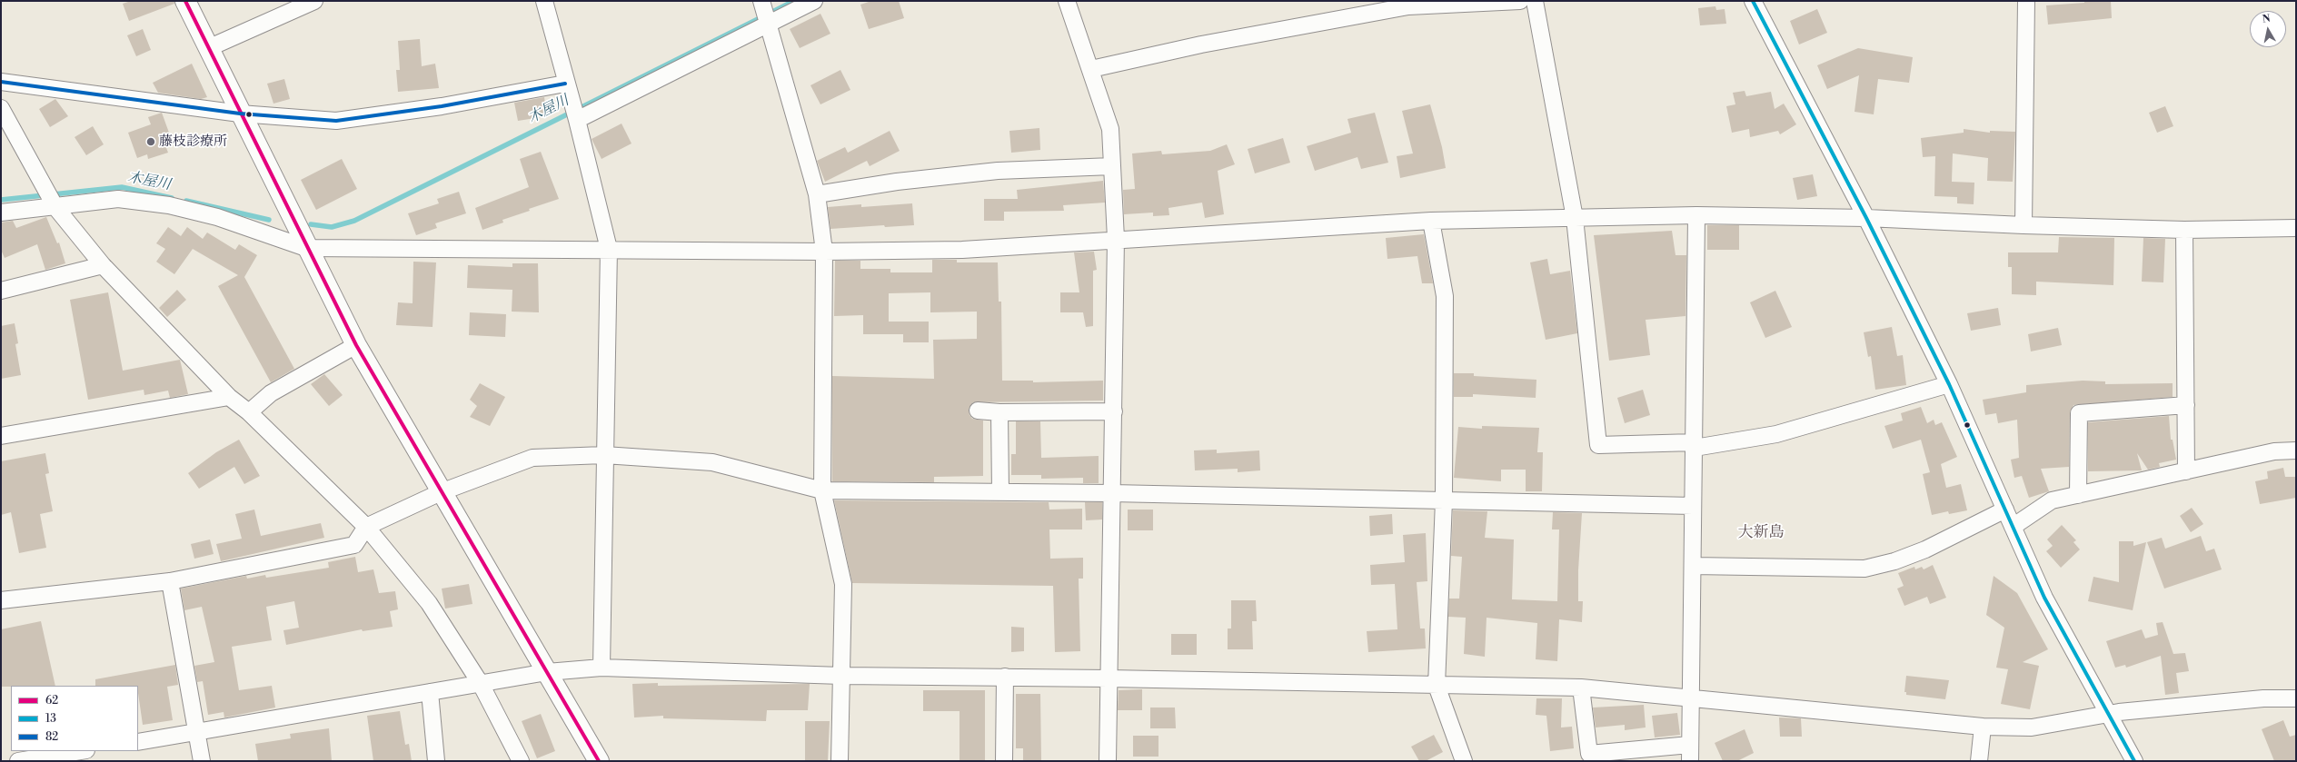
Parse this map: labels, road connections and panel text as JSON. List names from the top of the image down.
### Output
{
  "districts": ["大新島"],
  "water": ["木屋川"],
  "places": ["藤枝診療所"],
  "lines": ["transit line 62", "transit line 13", "transit line 82"],
  "legend": ["62", "13", "82"],
  "north": "top"
}
